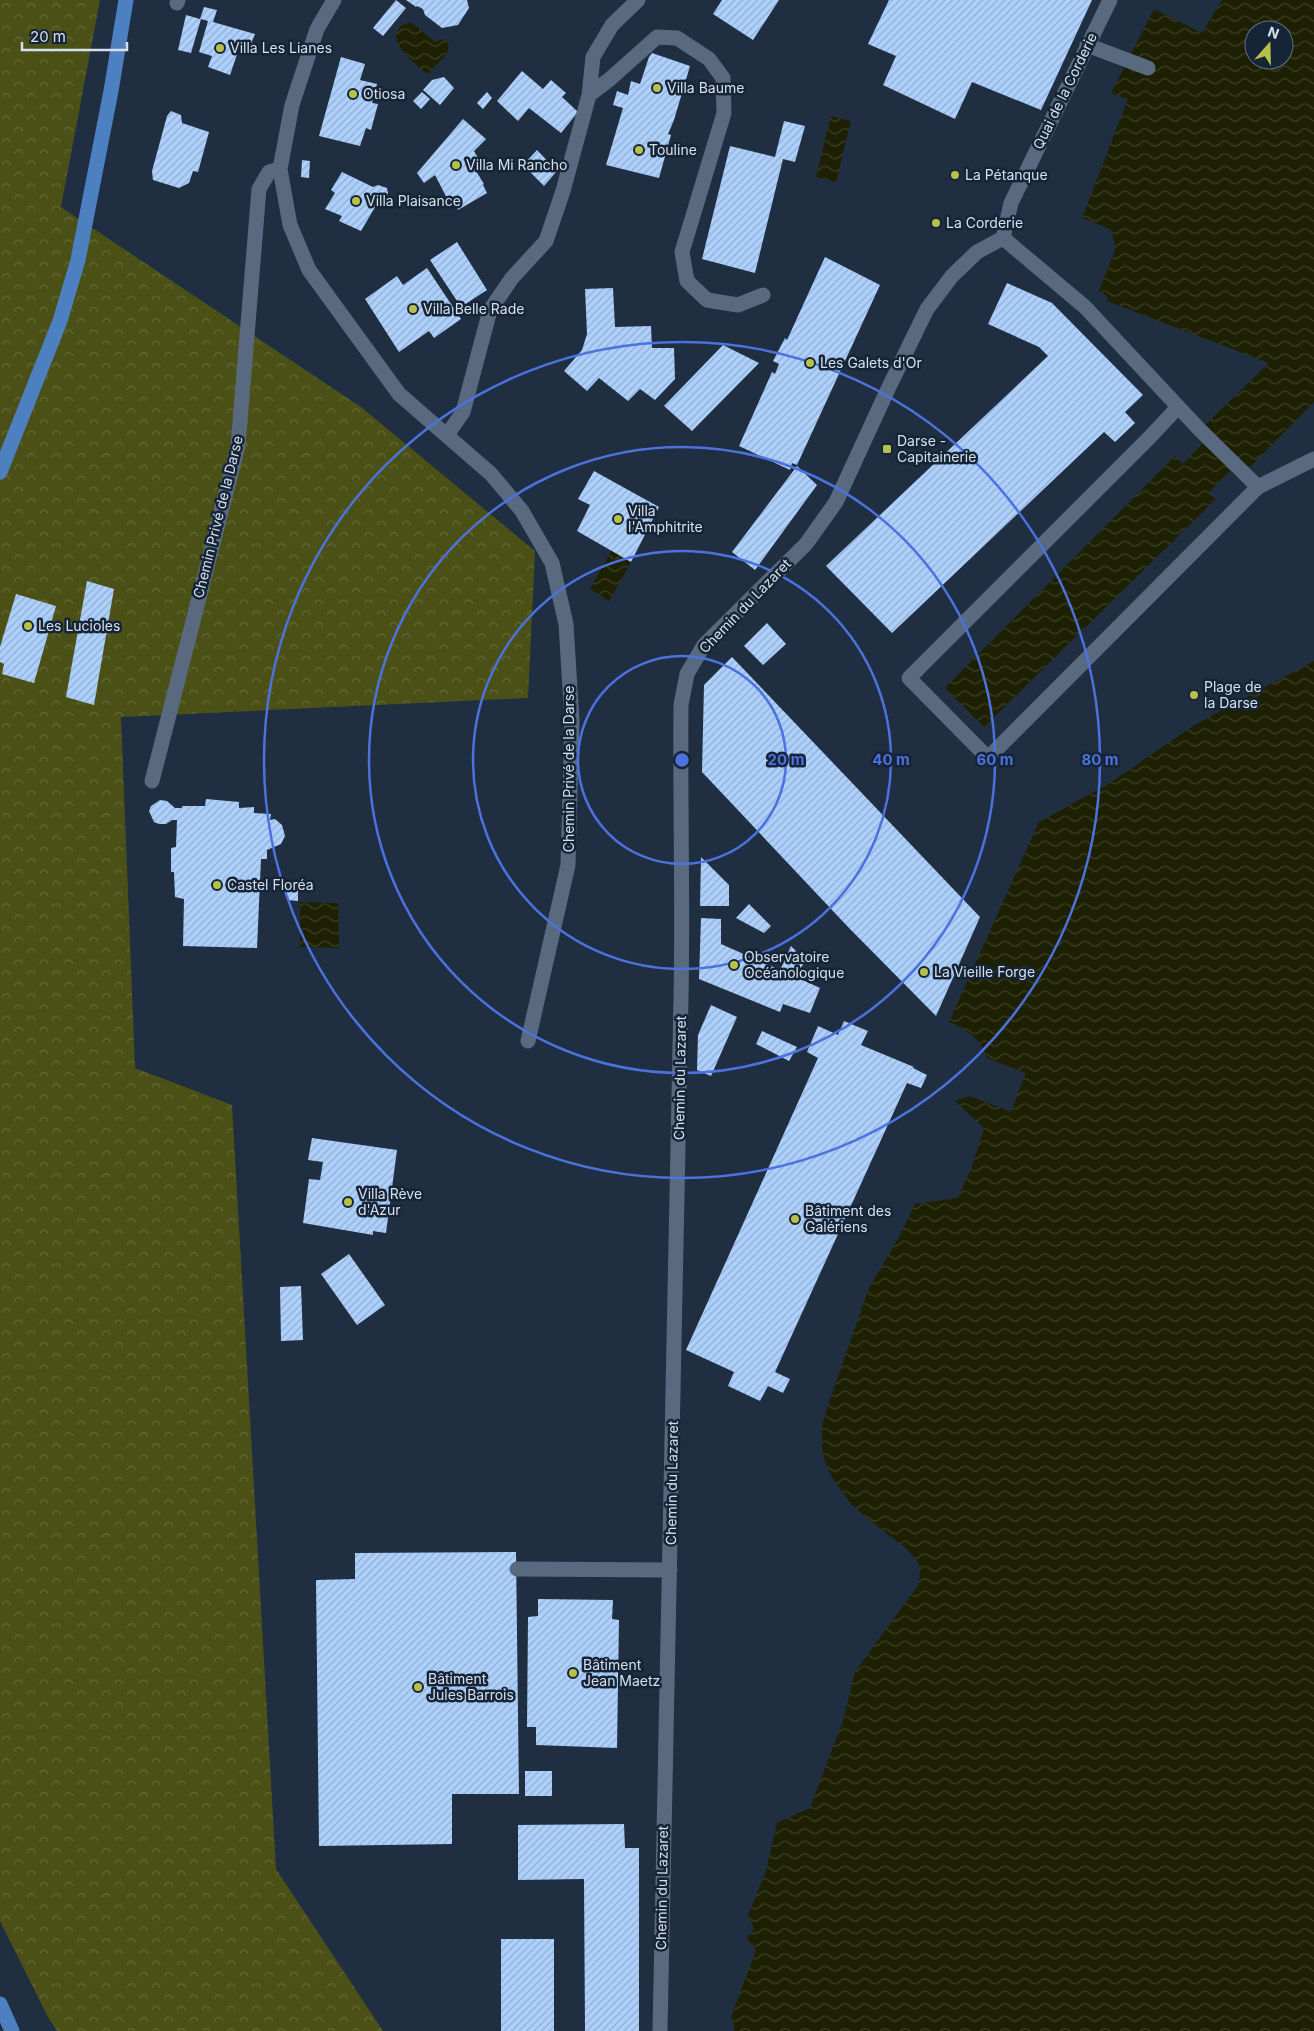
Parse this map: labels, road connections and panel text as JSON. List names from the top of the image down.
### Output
{
  "streets": {
    "street": ["Quai de la Corderie", "Chemin Privé de la Darse", "Chemin du Lazaret"]
  },
  "crossings": [
    ["Quai de la Corderie", "Chemin du Lazaret"]
  ],
  "places": {
    "other": [
      "Villa Les Lianes",
      "Villa Baume",
      "Otiosa",
      "Touline",
      "Villa Mi Rancho",
      "La Pétanque",
      "Villa Plaisance",
      "La Corderie",
      "Villa Belle Rade",
      "Les Galets d'Or",
      "Villa l'Amphitrite",
      "Les Lucioles",
      "Plage de la Darse",
      "Castel Floréa",
      "Observatoire Océanologique",
      "La Vieille Forge",
      "Villa Rève d'Azur",
      "Bâtiment des Galériens",
      "Bâtiment Jean Maetz",
      "Bâtiment Jules Barrois"
    ],
    "transit": ["Darse - Capitainerie"]
  },
  "scale_bar": "20 m",
  "north": "top",
  "rings": [
    "20 m",
    "40 m",
    "60 m",
    "80 m"
  ]
}
